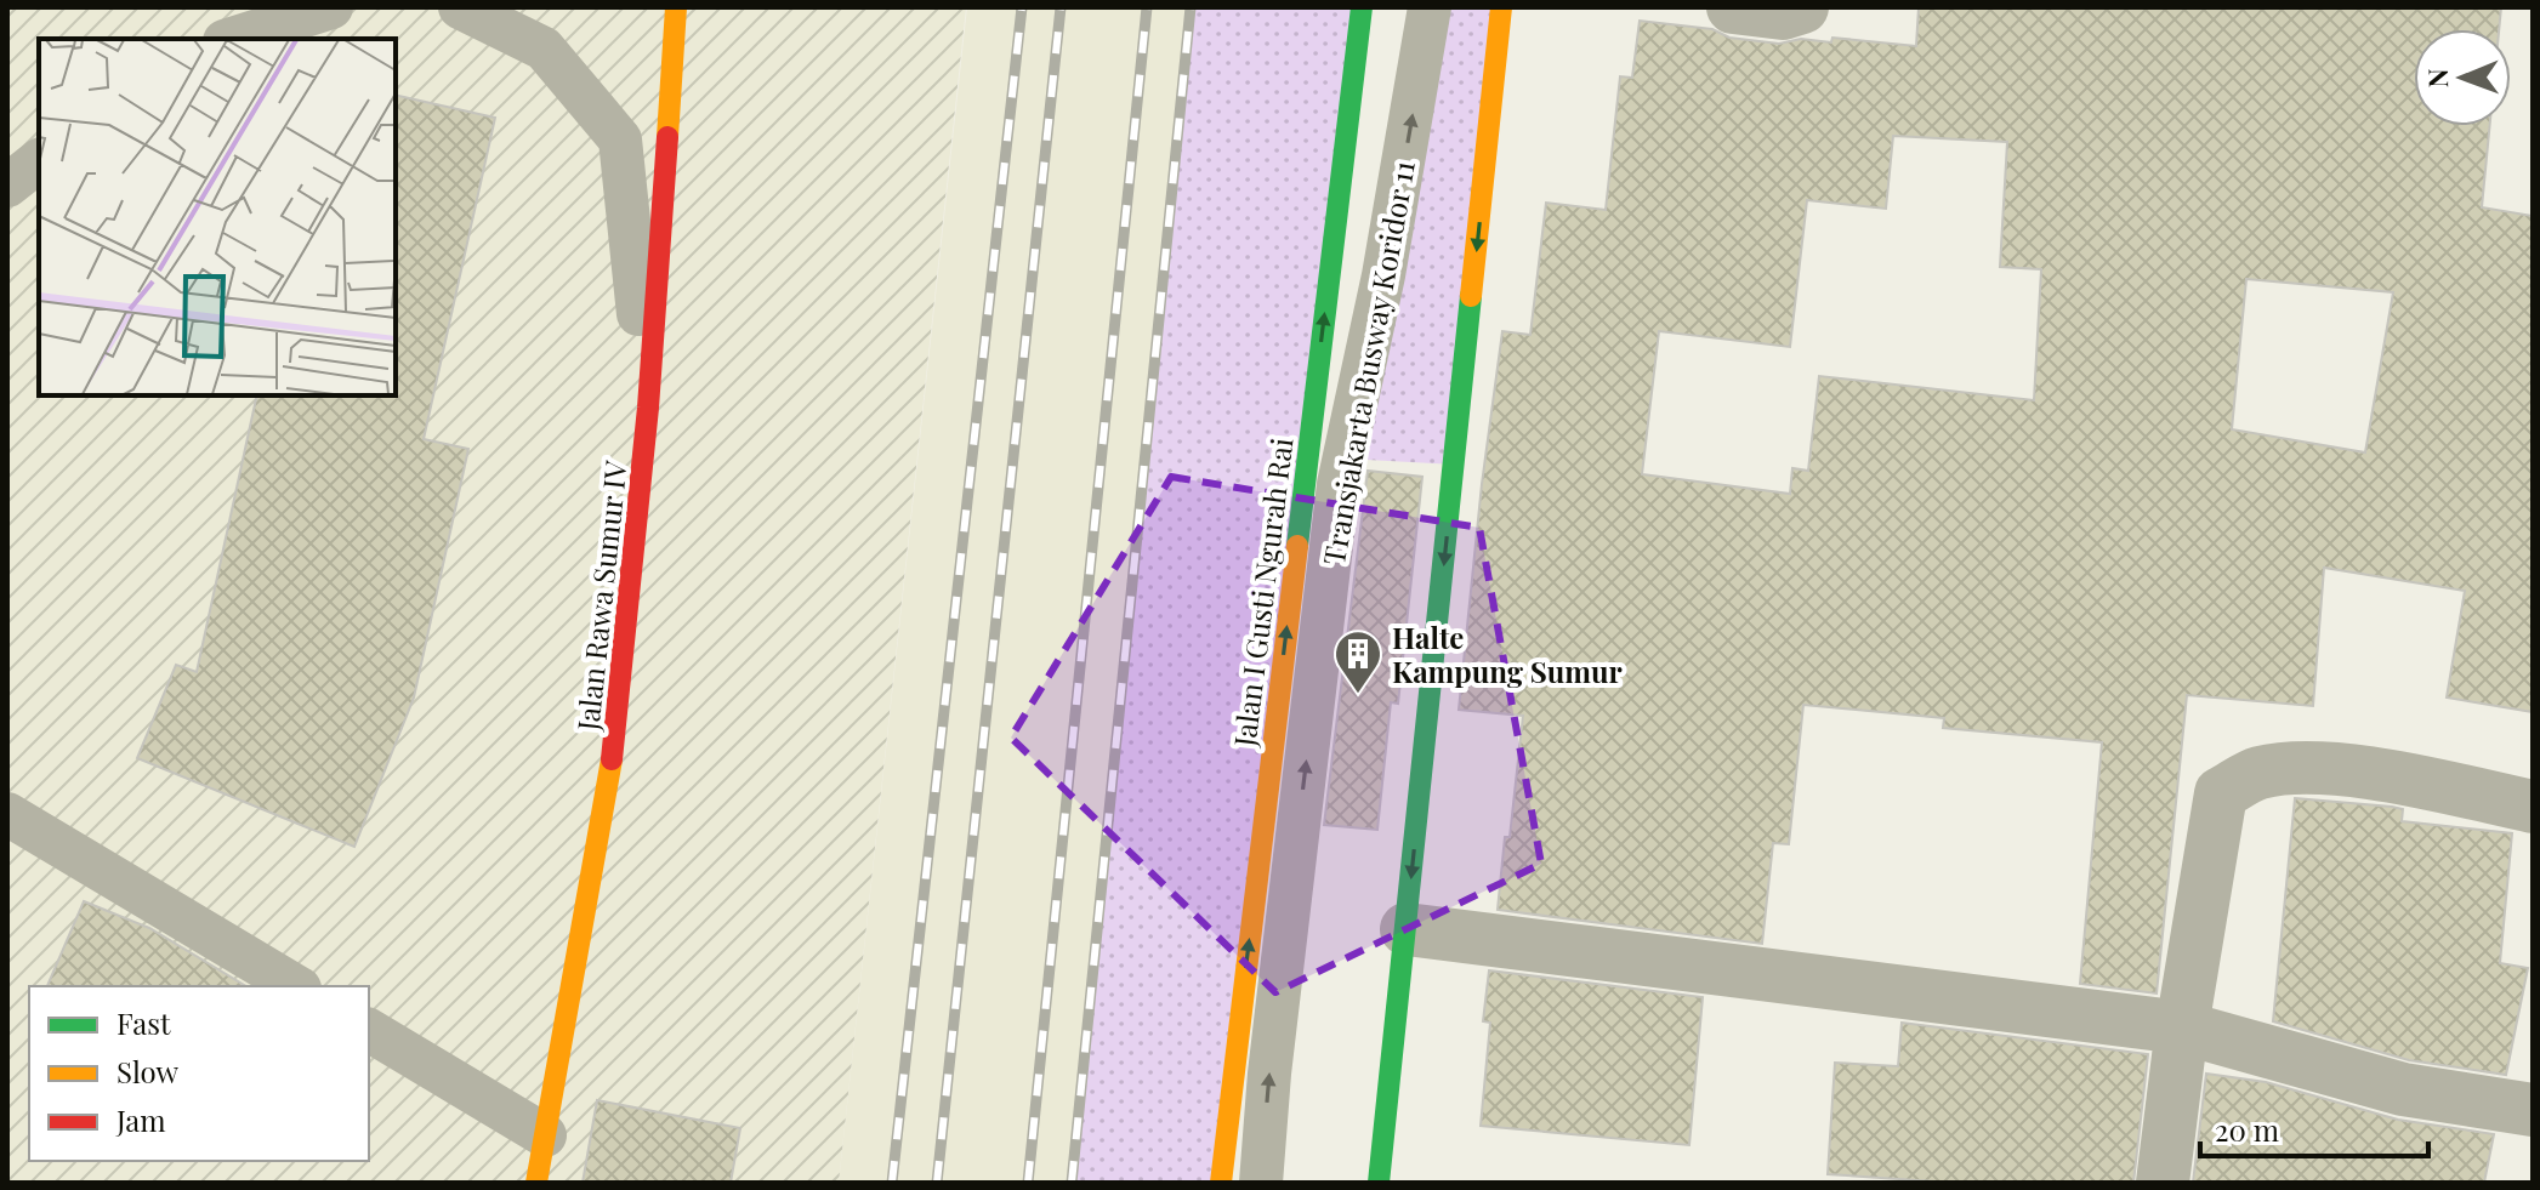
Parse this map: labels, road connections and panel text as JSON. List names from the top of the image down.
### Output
{
  "streets": {
    "main road": ["Jalan I Gusti Ngurah Rai", "Jalan Rawa Sumur IV"],
    "lane": ["Transjakarta Busway Koridor 11"]
  },
  "one_way": ["Transjakarta Busway Koridor 11"],
  "places": {
    "building": ["Halte Kampung Sumur"]
  },
  "legend": ["Fast", "Slow", "Jam"],
  "scale_bar": "20 m",
  "north": "left"
}
